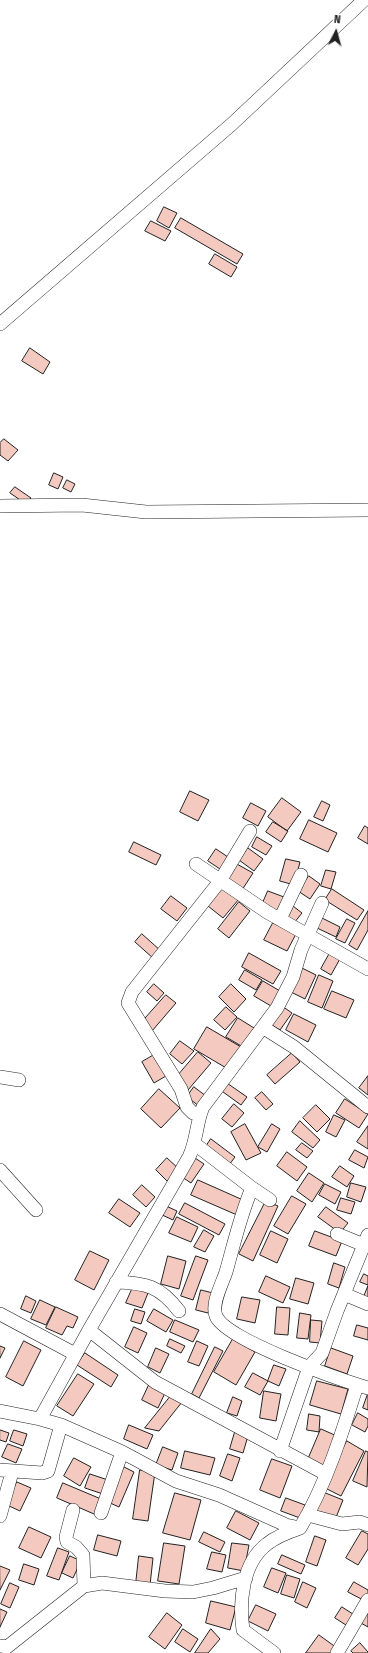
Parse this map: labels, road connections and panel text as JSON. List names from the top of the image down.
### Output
{
  "north": "top"
}
